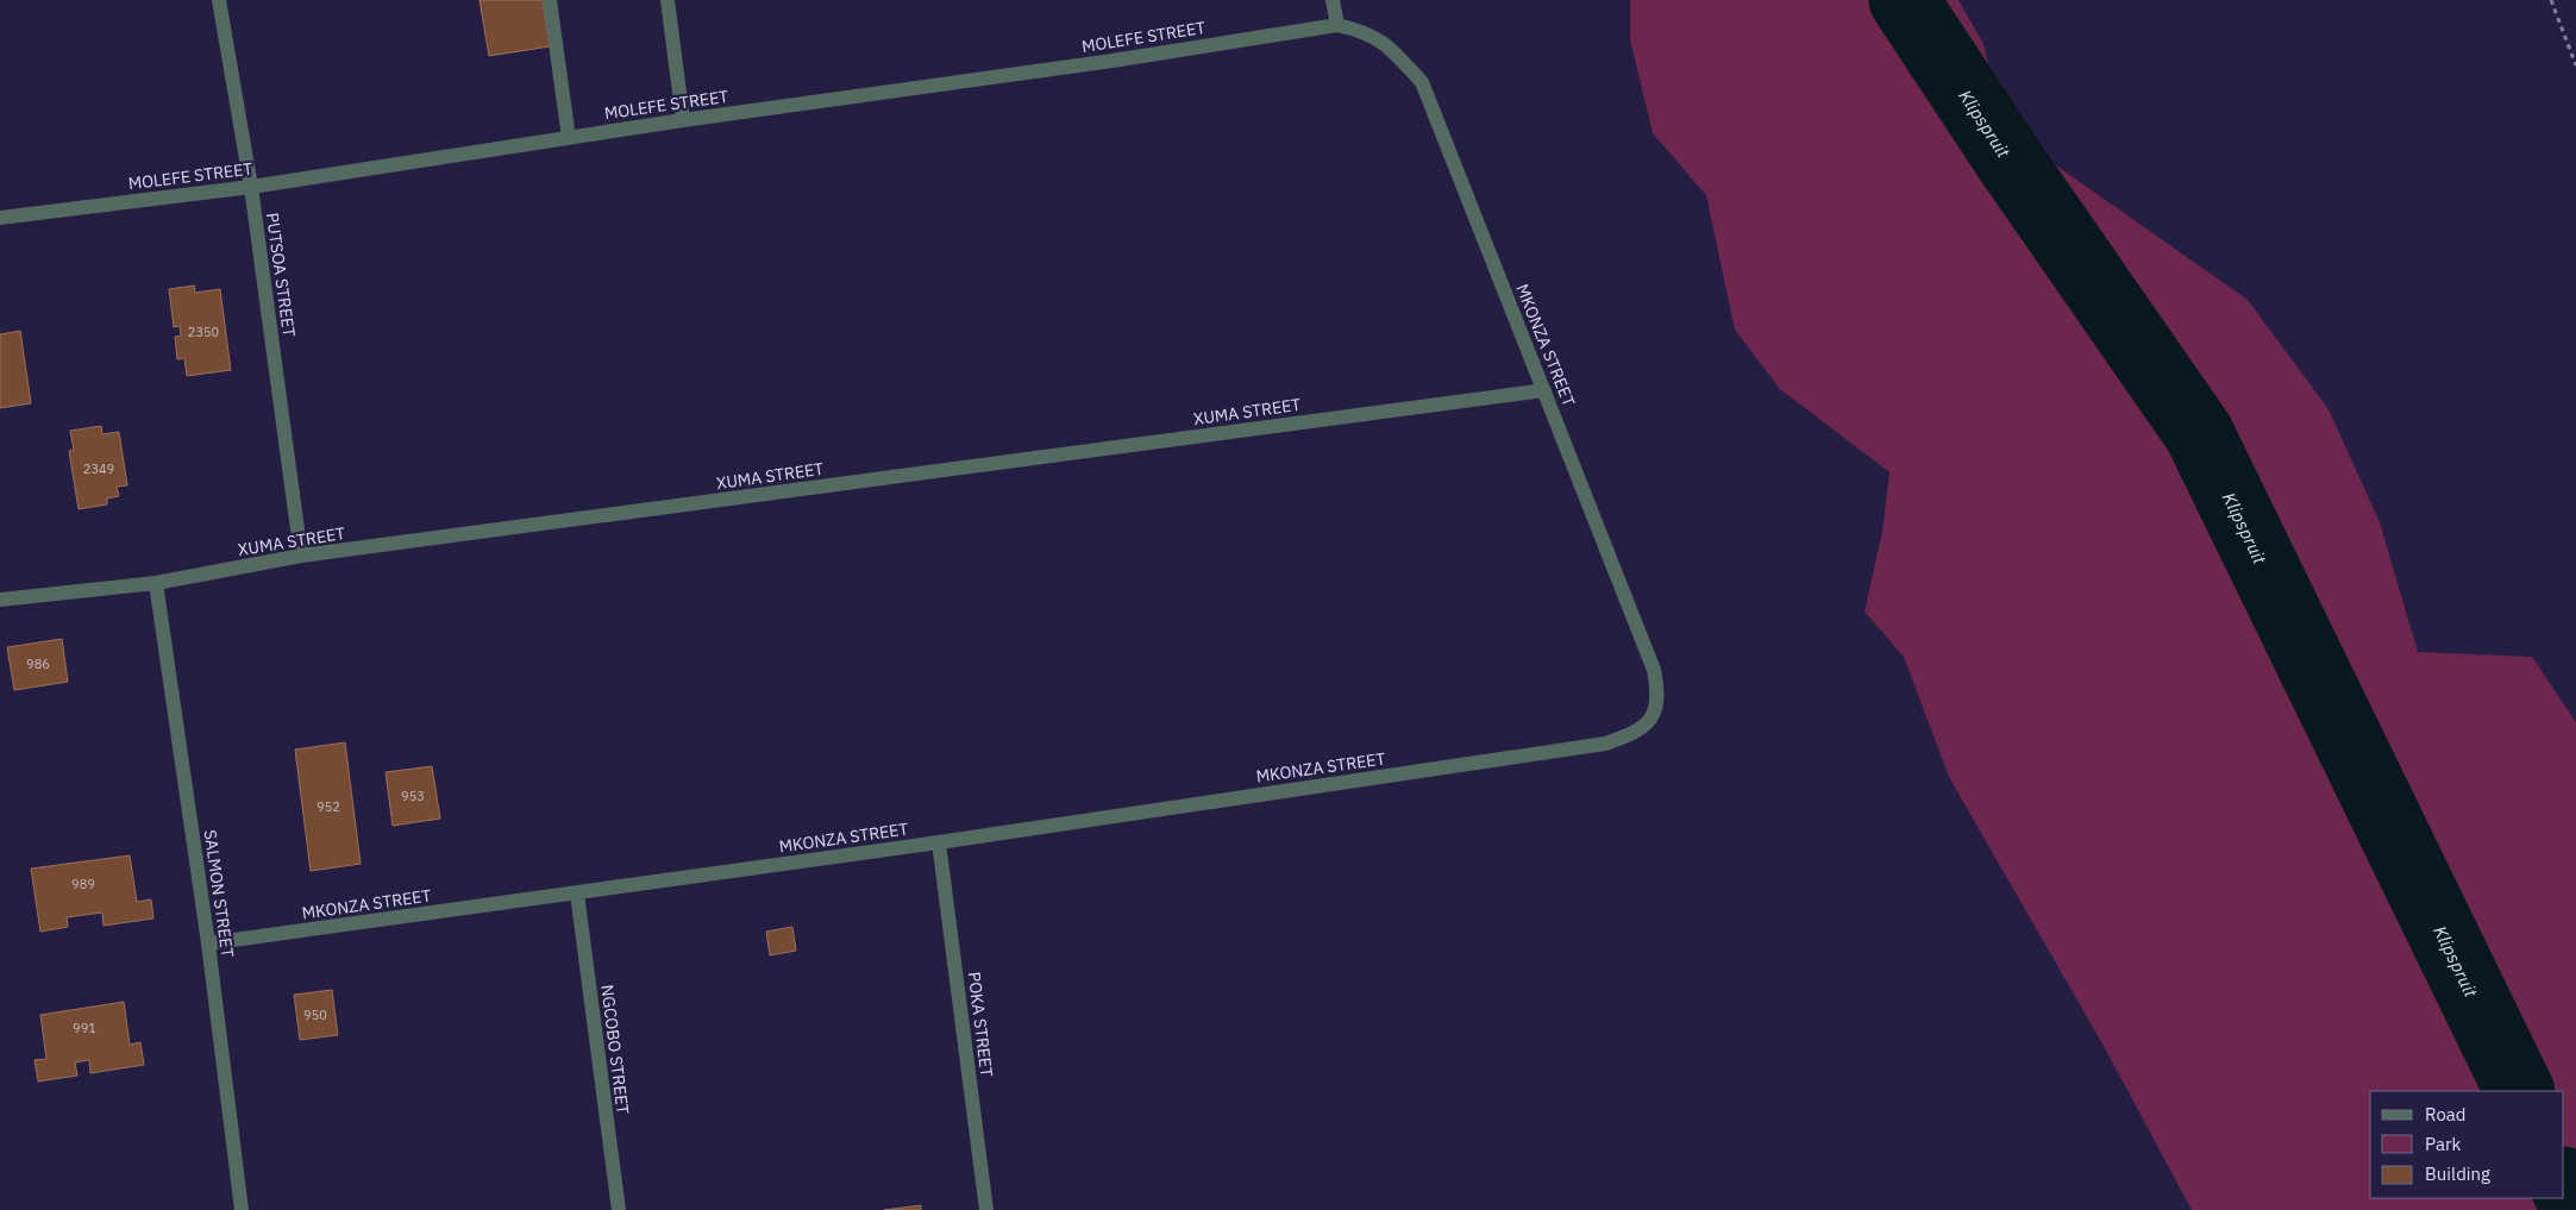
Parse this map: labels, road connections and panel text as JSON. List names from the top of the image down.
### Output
{
  "streets": {
    "street": [
      "MOLEFE STREET",
      "PUTSOA STREET",
      "MKONZA STREET",
      "XUMA STREET",
      "SALMON STREET",
      "POKA STREET",
      "NGCOBO STREET"
    ]
  },
  "crossings": [
    ["MOLEFE STREET", "PUTSOA STREET"],
    ["MOLEFE STREET", "MKONZA STREET"],
    ["PUTSOA STREET", "XUMA STREET"],
    ["MKONZA STREET", "XUMA STREET"],
    ["MKONZA STREET", "SALMON STREET"],
    ["MKONZA STREET", "POKA STREET"],
    ["MKONZA STREET", "NGCOBO STREET"],
    ["XUMA STREET", "SALMON STREET"]
  ],
  "water": ["Klipspruit"],
  "house_numbers": [
    "2350",
    "2349",
    "986",
    "953",
    "952",
    "989",
    "950",
    "991"
  ],
  "legend": ["Road", "Park", "Building"]
}
